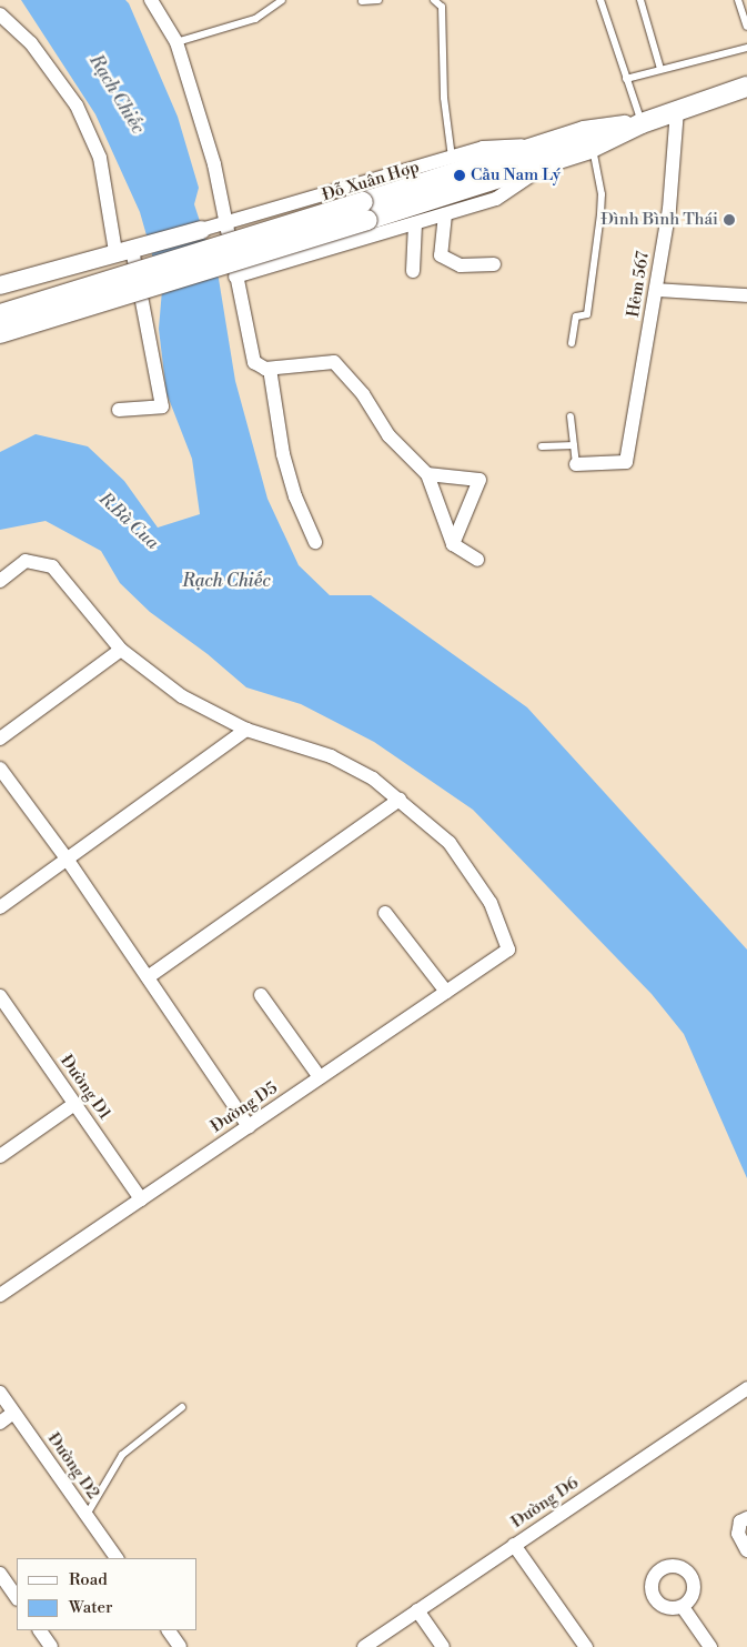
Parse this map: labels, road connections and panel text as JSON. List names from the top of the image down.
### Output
{
  "streets": {
    "main road": ["Đỗ Xuân Hợp"],
    "street": [
      "Hẻm 567",
      "Đường D1",
      "Đường D5",
      "Đường D2",
      "Đường D6"
    ]
  },
  "crossings": [
    ["Đỗ Xuân Hợp", "Hẻm 567"],
    ["Đường D1", "Đường D5"]
  ],
  "water": ["Rạch Chiếc", "R.Bà Cua"],
  "places": ["Cầu Nam Lý", "Đình Bình Thái"],
  "legend": ["Road", "Water"]
}
